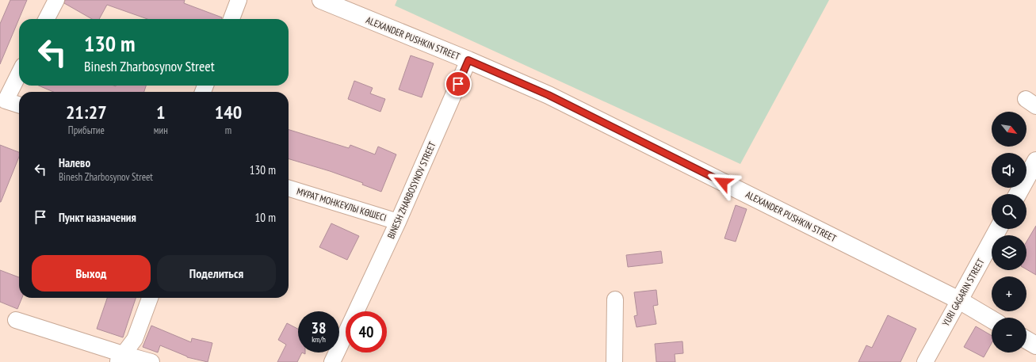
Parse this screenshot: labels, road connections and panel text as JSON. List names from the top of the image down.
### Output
{
  "streets": {
    "street": [
      "ALEXANDER PUSHKIN STREET",
      "BINESH ZHARBOSYNOV STREET",
      "МҰРАТ МОНКЕҰЛЫ КӨШЕСІ",
      "YURI GAGARIN STREET"
    ]
  },
  "crossings": [
    ["ALEXANDER PUSHKIN STREET", "BINESH ZHARBOSYNOV STREET"],
    ["ALEXANDER PUSHKIN STREET", "YURI GAGARIN STREET"],
    ["BINESH ZHARBOSYNOV STREET", "МҰРАТ МОНКЕҰЛЫ КӨШЕСІ"]
  ],
  "north": "bottom right",
  "page": {
    "turn": ["130 m", "Binesh Zharbosynov Street"],
    "eta": [
      "21:27",
      "Прибытие",
      "1",
      "мин",
      "140",
      "m"
    ],
    "map_buttons": ["+", "−"],
    "list": [
      {
        "name": "Налево",
        "note": "Binesh Zharbosynov Street",
        "value": "130 m"
      },
      {
        "name": "Пункт назначения",
        "value": "10 m"
      }
    ],
    "buttons": ["Выход", "Поделиться"],
    "speed": "38 km/h",
    "limit": "40"
  }
}
